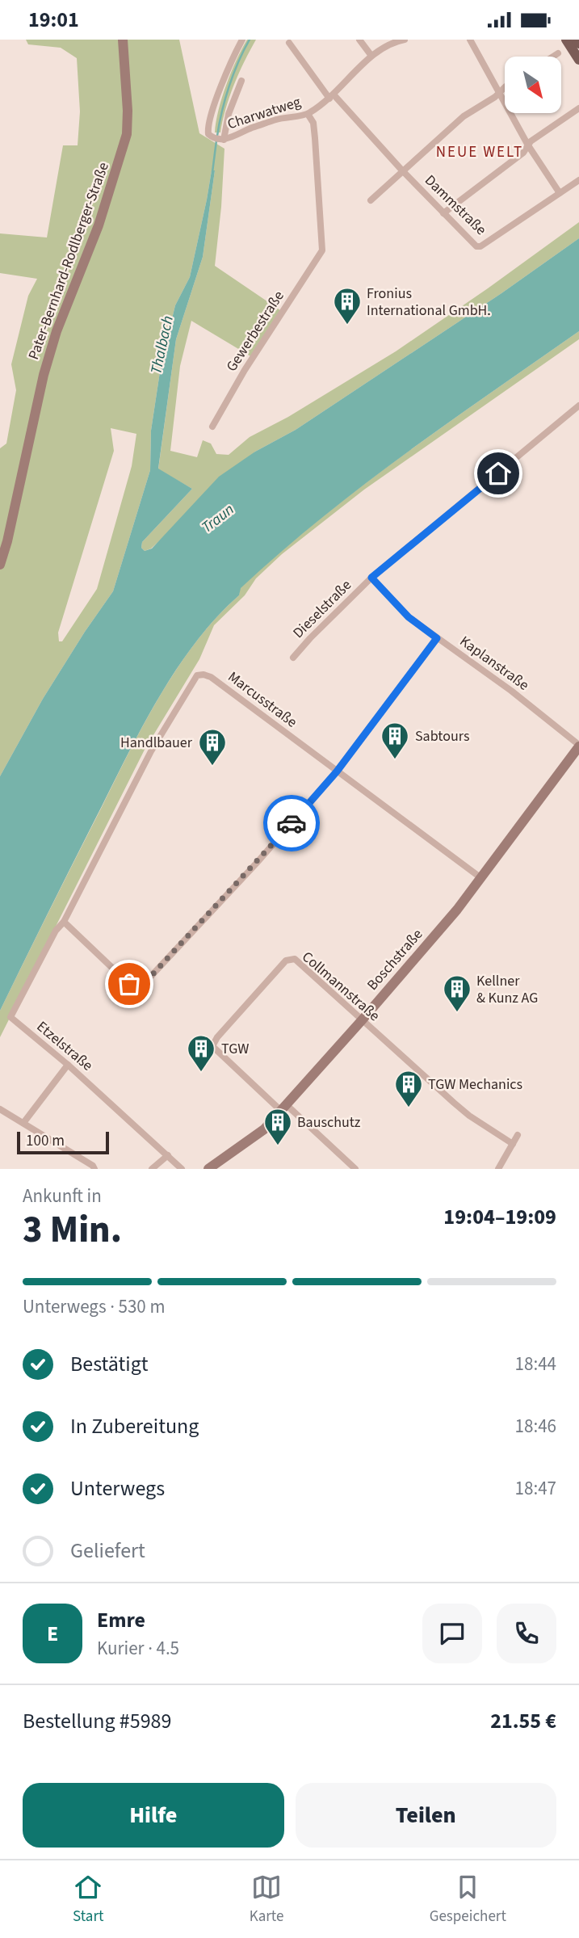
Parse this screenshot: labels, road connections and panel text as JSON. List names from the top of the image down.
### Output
{
  "streets": {
    "main road": ["Pater-Bernhard-Rodlberger-Straße", "Boschstraße"],
    "street": [
      "Charwatweg",
      "Dammstraße",
      "Gewerbestraße",
      "Dieselstraße",
      "Kaplanstraße",
      "Marcusstraße",
      "Collmannstraße",
      "Etzelstraße"
    ]
  },
  "crossings": [
    ["Charwatweg", "Dammstraße"],
    ["Charwatweg", "Gewerbestraße"],
    ["Dieselstraße", "Kaplanstraße"],
    ["Kaplanstraße", "Boschstraße"],
    ["Marcusstraße", "Boschstraße"],
    ["Marcusstraße", "Etzelstraße"],
    ["Boschstraße", "Collmannstraße"]
  ],
  "districts": ["NEUE WELT"],
  "water": ["Thalbach", "Traun"],
  "places": {
    "building": [
      "Fronius International GmbH.",
      "Sabtours",
      "Handlbauer",
      "Kellner & Kunz AG",
      "TGW",
      "TGW Mechanics",
      "Bauschutz"
    ]
  },
  "scale_bar": "100 m",
  "north": "bottom right",
  "page": {
    "status": "19:01",
    "scale": "100 m",
    "heading": ["3 Min.", "Ankunft in", "19:04–19:09"],
    "panel": [
      "Emre",
      "Kurier · 4.5",
      "Bestellung #5989",
      "21.55 €"
    ],
    "bar": "Unterwegs · 530 m",
    "list": [
      ["Bestätigt", "18:44"],
      ["In Zubereitung", "18:46"],
      ["Unterwegs", "18:47"],
      "Geliefert"
    ],
    "round": "E",
    "buttons": ["Hilfe", "Teilen"],
    "tabs": ["Start", "Karte", "Gespeichert"]
  }
}
